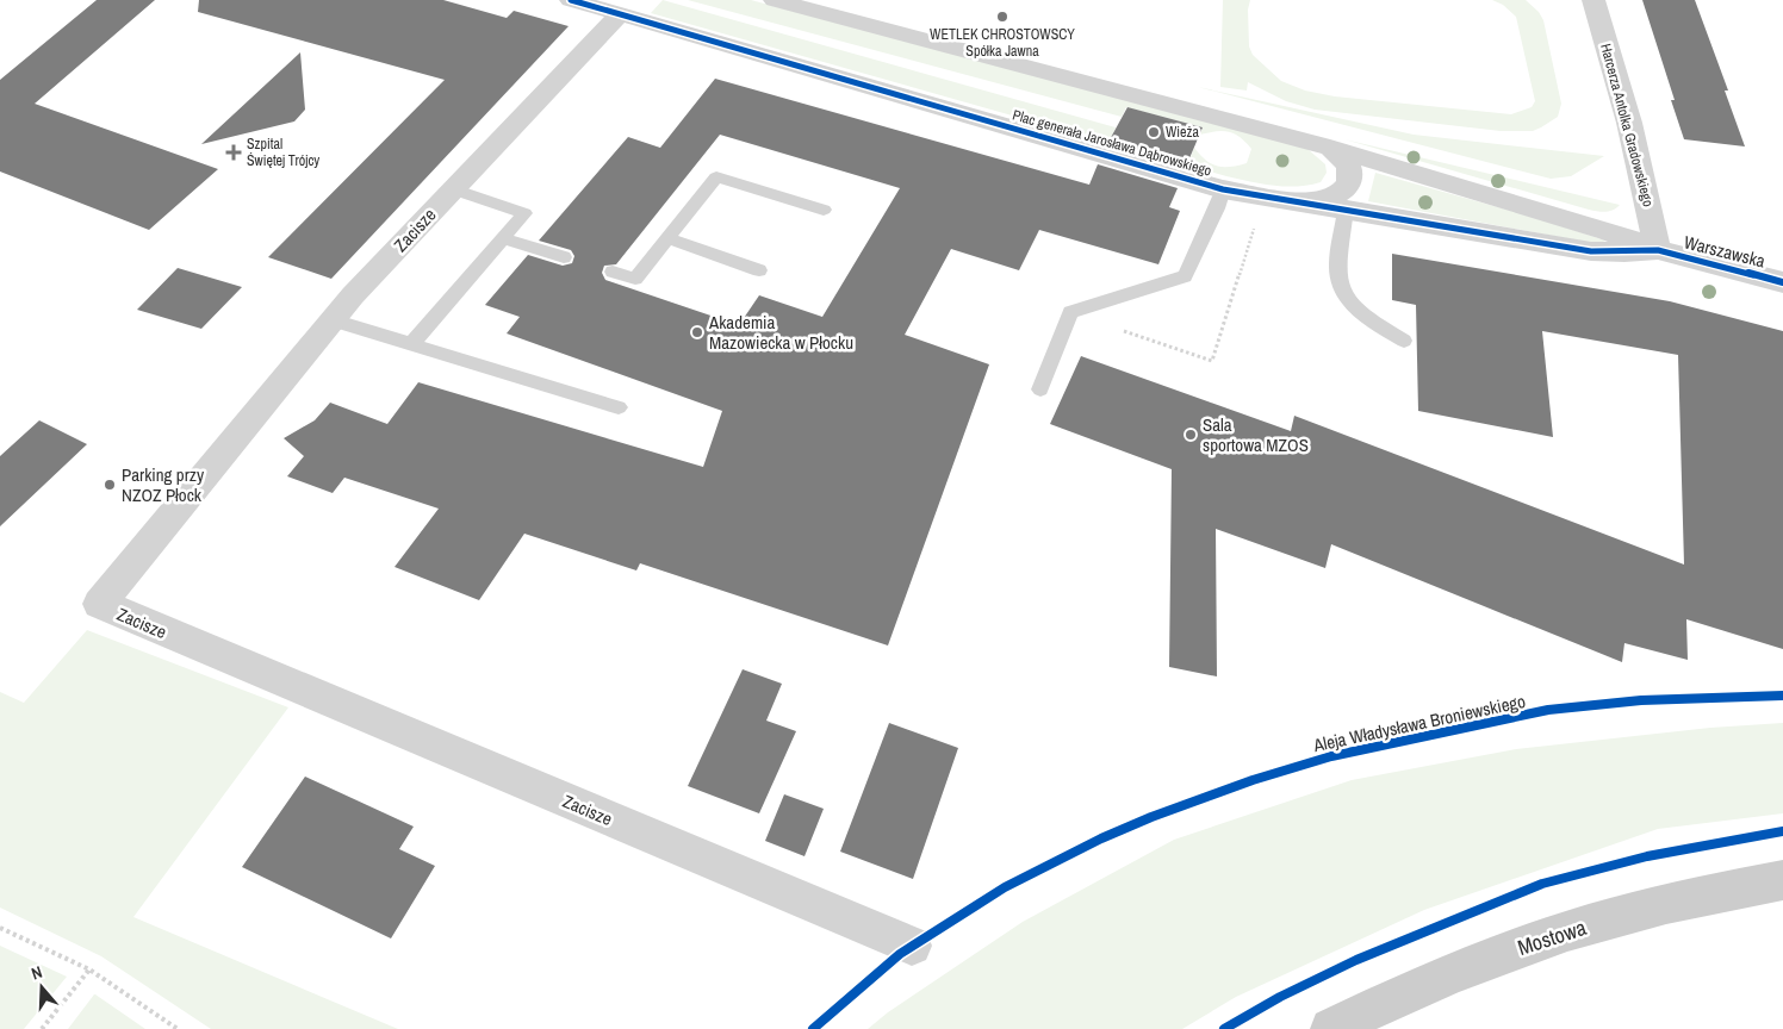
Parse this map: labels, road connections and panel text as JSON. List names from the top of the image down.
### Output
{
  "streets": {
    "main road": ["Mostowa"],
    "street": [
      "Harcerza Antolka Gradowskiego",
      "Plac generała Jarosława Dąbrowskiego",
      "Zacisze",
      "Warszawska"
    ],
    "cycle path": ["Aleja Władysława Broniewskiego"]
  },
  "crossings": [
    ["Harcerza Antolka Gradowskiego", "Plac generała Jarosława Dąbrowskiego"],
    ["Harcerza Antolka Gradowskiego", "Warszawska"],
    ["Plac generała Jarosława Dąbrowskiego", "Zacisze"],
    ["Plac generała Jarosława Dąbrowskiego", "Warszawska"],
    ["Zacisze", "Aleja Władysława Broniewskiego"]
  ],
  "places": {
    "other": [
      "WETLEK CHROSTOWSCY Spółka Jawna",
      "Wieża",
      "Akademia Mazowiecka w Płocku",
      "Sala sportowa MZOS",
      "Parking przy NZOZ Płock"
    ],
    "health": ["Szpital Świętej Trójcy"]
  },
  "north": "top"
}
